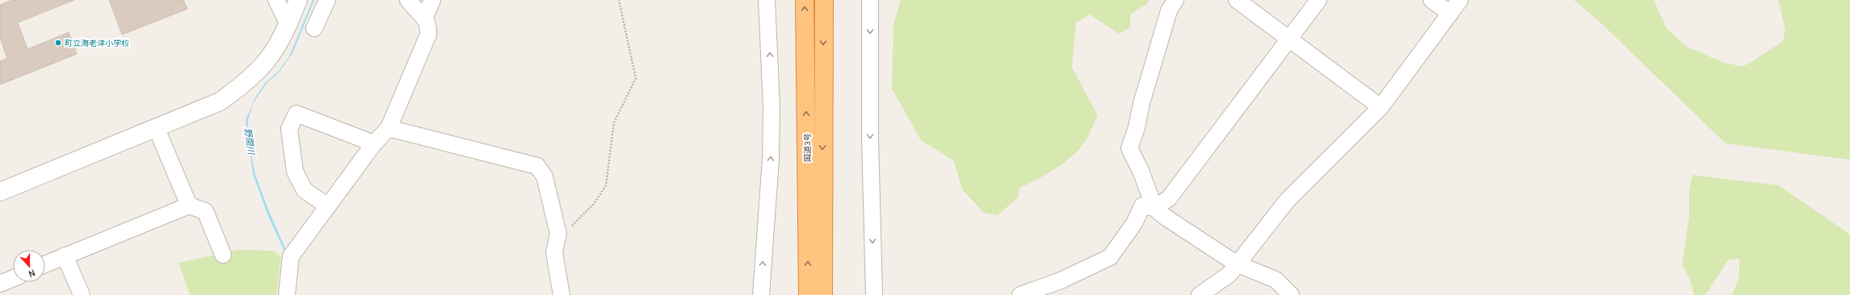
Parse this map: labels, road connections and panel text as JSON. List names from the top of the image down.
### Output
{
  "streets": {
    "highway": ["国道3号"]
  },
  "water": ["野間川"],
  "places": ["町立海老津小学校"],
  "north": "bottom"
}
